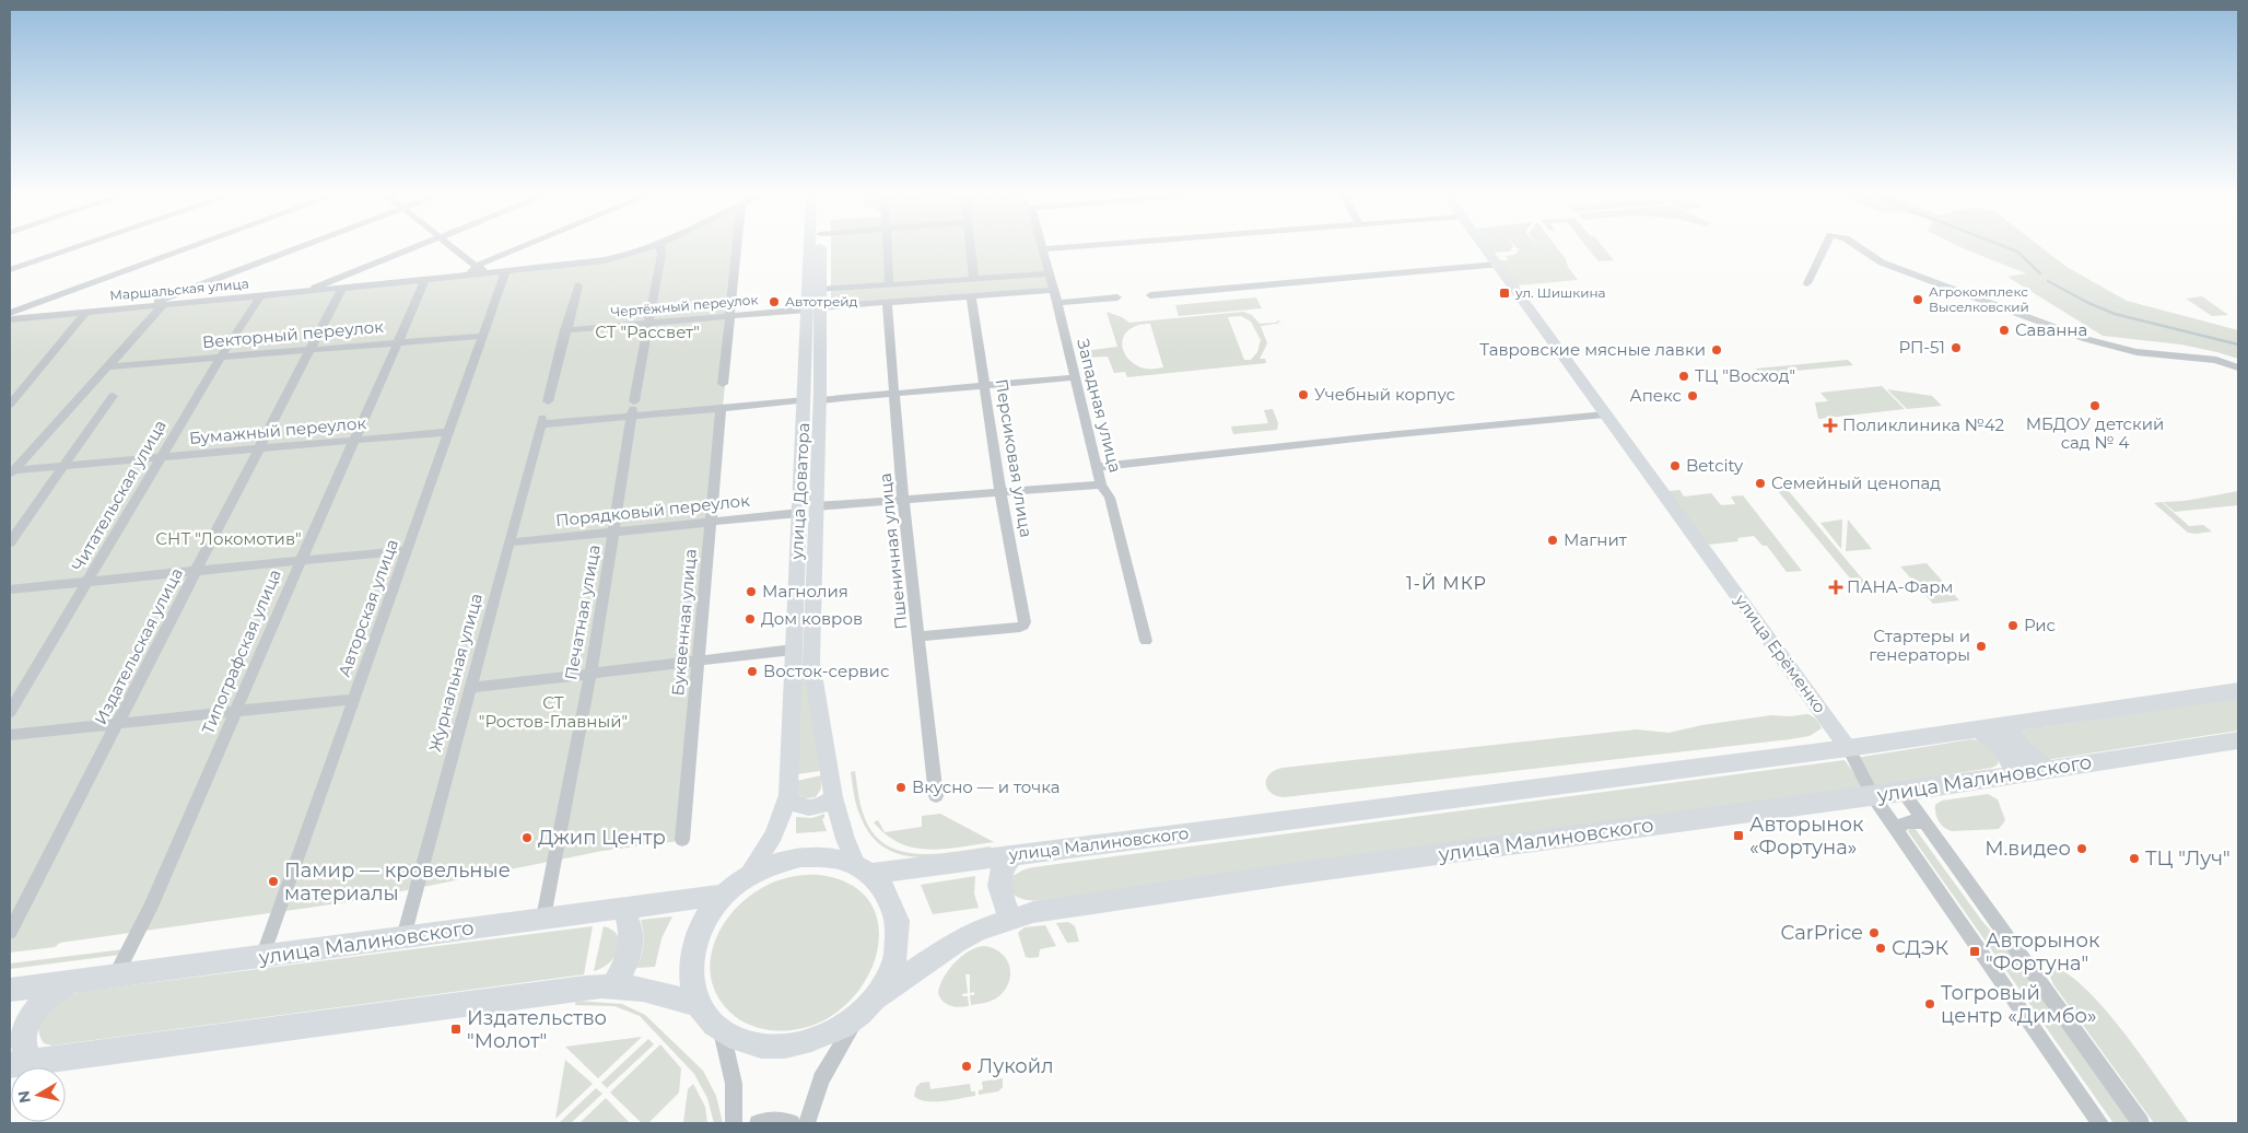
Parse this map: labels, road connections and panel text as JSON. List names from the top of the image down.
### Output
{
  "streets": {
    "highway": ["улица Малиновского"],
    "main road": ["улица Доватора", "улица Ерёменко"],
    "street": [
      "Маршальская улица",
      "Чертёжный переулок",
      "Векторный переулок",
      "Западная улица",
      "Бумажный переулок",
      "Персиковая улица",
      "Читательская улица",
      "Порядковый переулок",
      "Пшеничная улица",
      "Авторская улица",
      "Печатная улица",
      "Буквенная улица",
      "Издательская улица",
      "Типографская улица",
      "Журнальная улица"
    ]
  },
  "crossings": [
    ["Маршальская улица", "Читательская улица"],
    ["Маршальская улица", "Авторская улица"],
    ["Маршальская улица", "Издательская улица"],
    ["Маршальская улица", "Типографская улица"],
    ["Чертёжный переулок", "Западная улица"],
    ["Чертёжный переулок", "Персиковая улица"],
    ["Чертёжный переулок", "улица Доватора"],
    ["Чертёжный переулок", "Пшеничная улица"],
    ["Чертёжный переулок", "Печатная улица"],
    ["Векторный переулок", "Читательская улица"],
    ["Векторный переулок", "Авторская улица"],
    ["Векторный переулок", "Издательская улица"],
    ["Векторный переулок", "Типографская улица"],
    ["Бумажный переулок", "Читательская улица"],
    ["Бумажный переулок", "Авторская улица"],
    ["Бумажный переулок", "Издательская улица"],
    ["Бумажный переулок", "Типографская улица"],
    ["Персиковая улица", "Пшеничная улица"],
    ["улица Доватора", "Порядковый переулок"],
    ["улица Доватора", "улица Малиновского"],
    ["Порядковый переулок", "Печатная улица"],
    ["Порядковый переулок", "Буквенная улица"],
    ["Порядковый переулок", "Журнальная улица"],
    ["Авторская улица", "улица Малиновского"],
    ["Печатная улица", "Журнальная улица"],
    ["Печатная улица", "улица Малиновского"],
    ["Типографская улица", "улица Малиновского"],
    ["улица Ерёменко", "улица Малиновского"],
    ["Журнальная улица", "улица Малиновского"]
  ],
  "districts": ["1-Й МКР"],
  "parks": ["СТ \"Рассвет\"", "СНТ \"Локомотив\"", "СТ \"Ростов-Главный\""],
  "places": {
    "transit": [
      "ул. Шишкина",
      "Авторынок «Фортуна»",
      "Авторынок \"Фортуна\"",
      "Издательство \"Молот\""
    ],
    "other": [
      "Агрокомплекс Выселковский",
      "Автотрейд",
      "Саванна",
      "РП-51",
      "Тавровские мясные лавки",
      "ТЦ \"Восход\"",
      "Учебный корпус",
      "Апекс",
      "МБДОУ детский сад № 4",
      "Betcity",
      "Семейный ценопад",
      "Магнит",
      "Магнолия",
      "Дом ковров",
      "Рис",
      "Стартеры и генераторы",
      "Восток-сервис",
      "Вкусно — и точка",
      "Джип Центр",
      "М.видео",
      "ТЦ \"Луч\"",
      "Памир — кровельные материалы",
      "CarPrice",
      "СДЭК",
      "Тогровый центр «Димбо»",
      "Лукойл"
    ],
    "health": ["Поликлиника №42", "ПАНА-Фарм"]
  },
  "north": "left"
}
